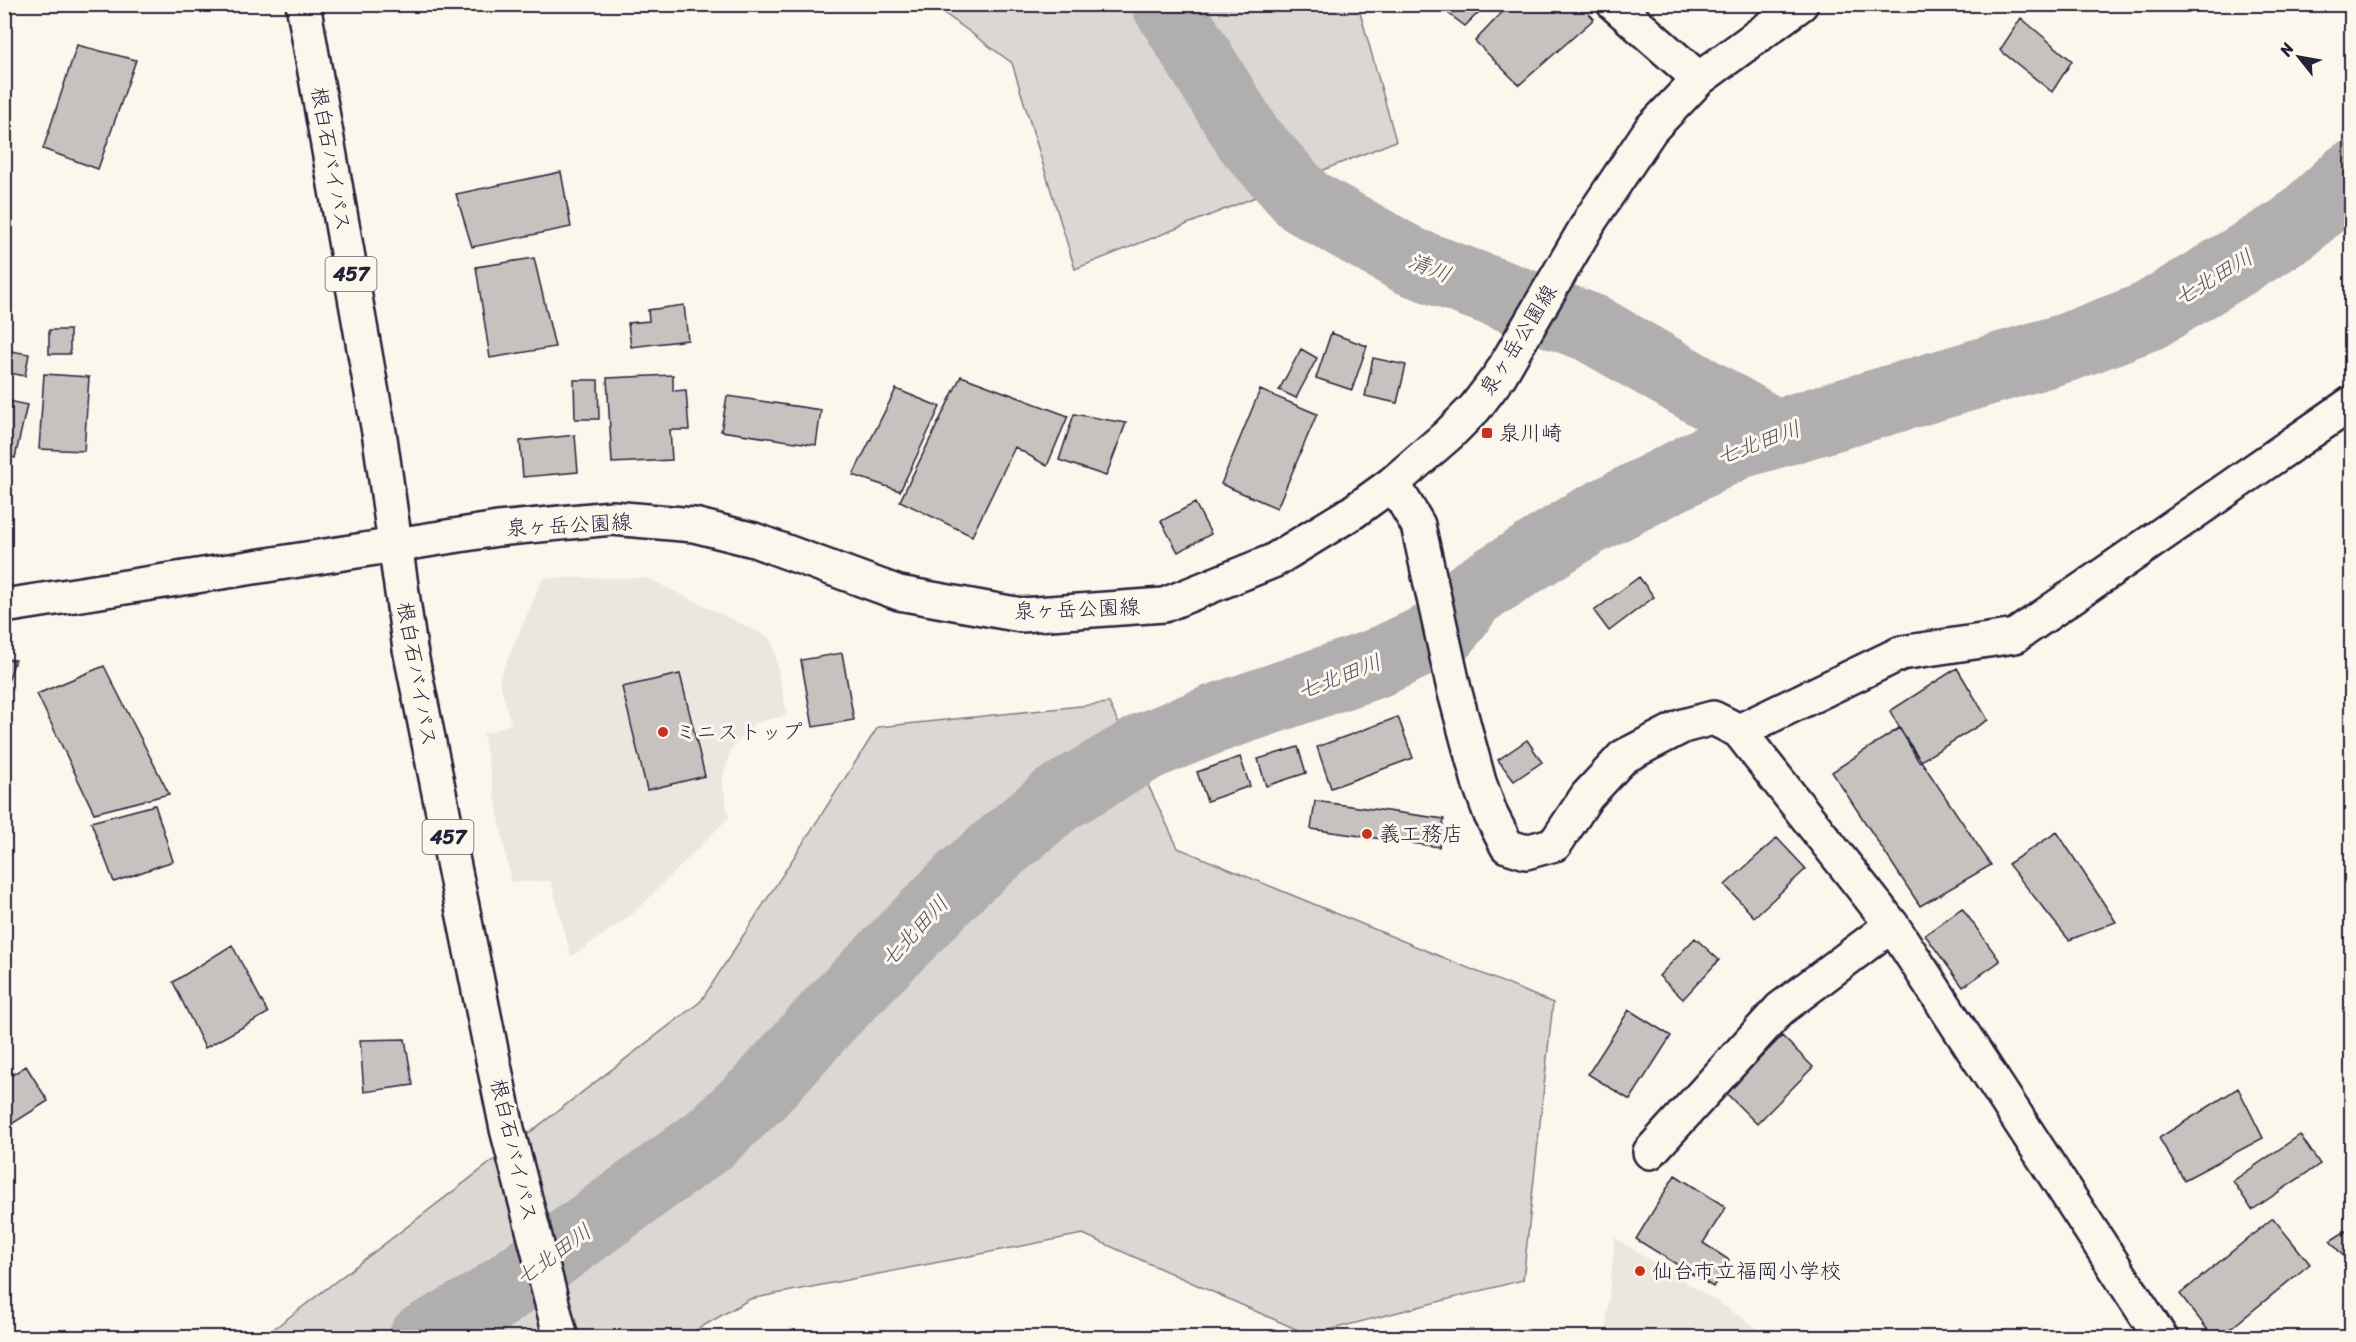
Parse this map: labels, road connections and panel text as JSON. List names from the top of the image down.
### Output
{
  "streets": {
    "main road": ["根白石バイパス", "457", "泉ヶ岳公園線"]
  },
  "crossings": [
    ["根白石バイパス", "泉ヶ岳公園線"]
  ],
  "water": ["清川", "七北田川"],
  "places": {
    "transit": ["泉川崎"],
    "other": ["ミニストップ", "義工務店", "仙台市立福岡小学校"]
  },
  "north": "top left"
}
